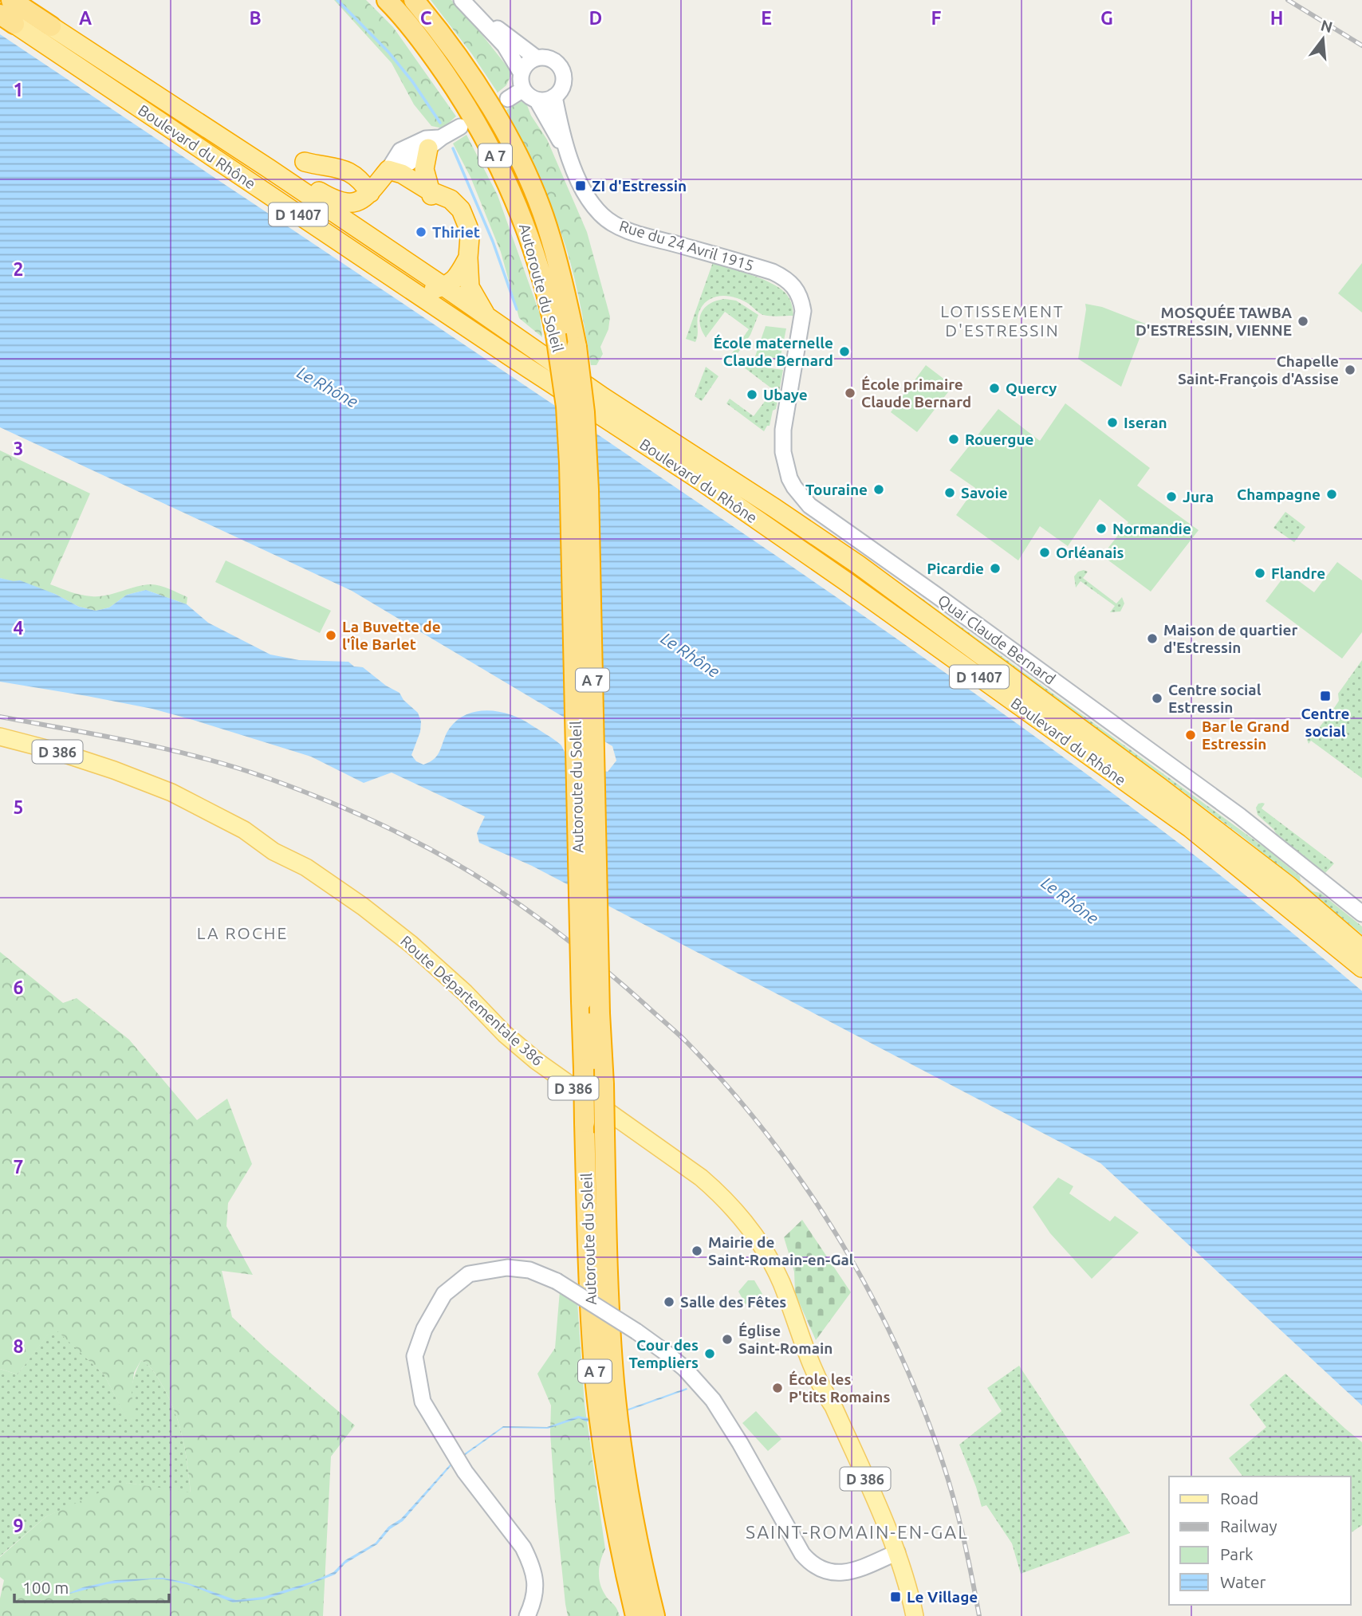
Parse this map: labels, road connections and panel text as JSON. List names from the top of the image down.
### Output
{
  "streets": {
    "highway": [
      "Boulevard du Rhône",
      "A 7",
      "D 1407",
      "Autoroute du Soleil"
    ],
    "main road": [
      "Rue du 24 Avril 1915",
      "Quai Claude Bernard",
      "D 386",
      "Route Départementale 386"
    ]
  },
  "crossings": [
    ["Rue du 24 Avril 1915", "Quai Claude Bernard"]
  ],
  "districts": ["LOTISSEMENT D'ESTRESSIN", "LA ROCHE", "SAINT-ROMAIN-EN-GAL"],
  "water": ["Le Rhône"],
  "places": {
    "transit": ["ZI d'Estressin", "Centre social", "Le Village"],
    "other": [
      "Thiriet",
      "MOSQUÉE TAWBA D'ESTRESSIN, VIENNE",
      "École maternelle Claude Bernard",
      "Chapelle Saint-François d'Assise",
      "Quercy",
      "École primaire Claude Bernard",
      "Ubaye",
      "Iseran",
      "Rouergue",
      "Touraine",
      "Savoie",
      "Champagne",
      "Jura",
      "Normandie",
      "Orléanais",
      "Picardie",
      "Flandre",
      "La Buvette de l'Île Barlet",
      "Maison de quartier d'Estressin",
      "Centre social Estressin",
      "Bar le Grand Estressin",
      "Mairie de Saint-Romain-en-Gal",
      "Salle des Fêtes",
      "Église Saint-Romain",
      "Cour des Templiers",
      "École les P'tits Romains"
    ]
  },
  "legend": [
    "Road",
    "Railway",
    "Park",
    "Water"
  ],
  "scale_bar": "100 m",
  "north": "top",
  "grid": {
    "columns": [
      "A",
      "B",
      "C",
      "D",
      "E",
      "F",
      "G",
      "H"
    ],
    "rows": [
      "1",
      "2",
      "3",
      "4",
      "5",
      "6",
      "7",
      "8",
      "9"
    ]
  }
}
